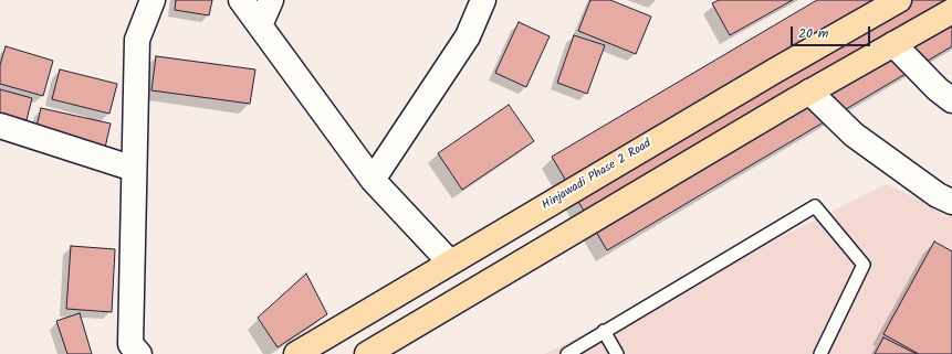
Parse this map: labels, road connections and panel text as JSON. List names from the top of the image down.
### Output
{
  "streets": {
    "main road": ["Hinjawadi Phase 2 Road"]
  },
  "scale_bar": "20 m"
}
